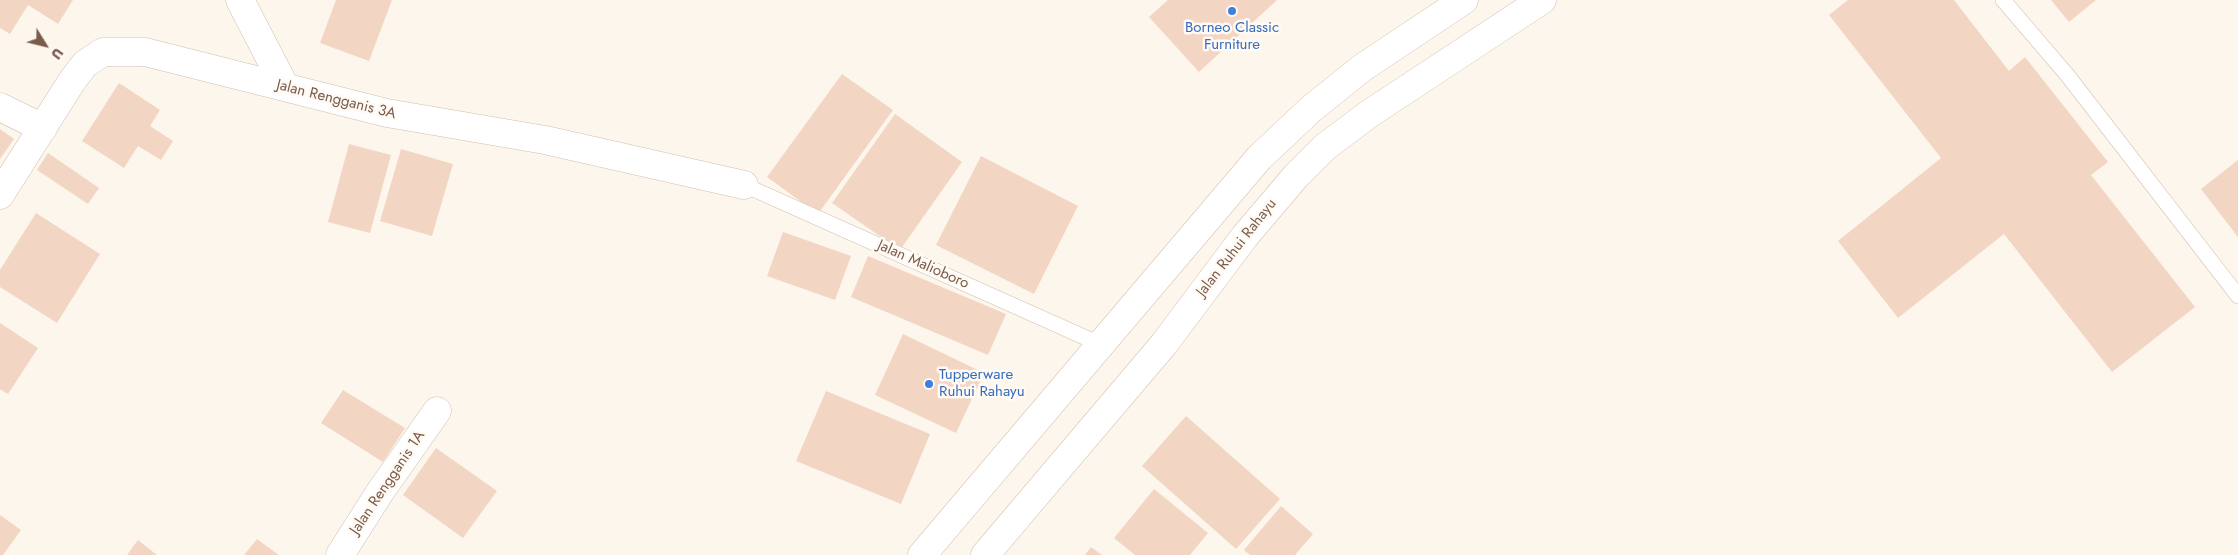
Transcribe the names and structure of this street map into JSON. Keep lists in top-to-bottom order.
{
  "streets": {
    "main road": ["Jalan Rengganis 3A", "Jalan Ruhui Rahayu", "Jalan Rengganis 1A"],
    "lane": ["Jalan Malioboro"]
  },
  "crossings": [
    ["Jalan Rengganis 3A", "Jalan Malioboro"]
  ],
  "places": ["Borneo Classic Furniture", "Tupperware Ruhui Rahayu"],
  "north": "bottom right"
}
